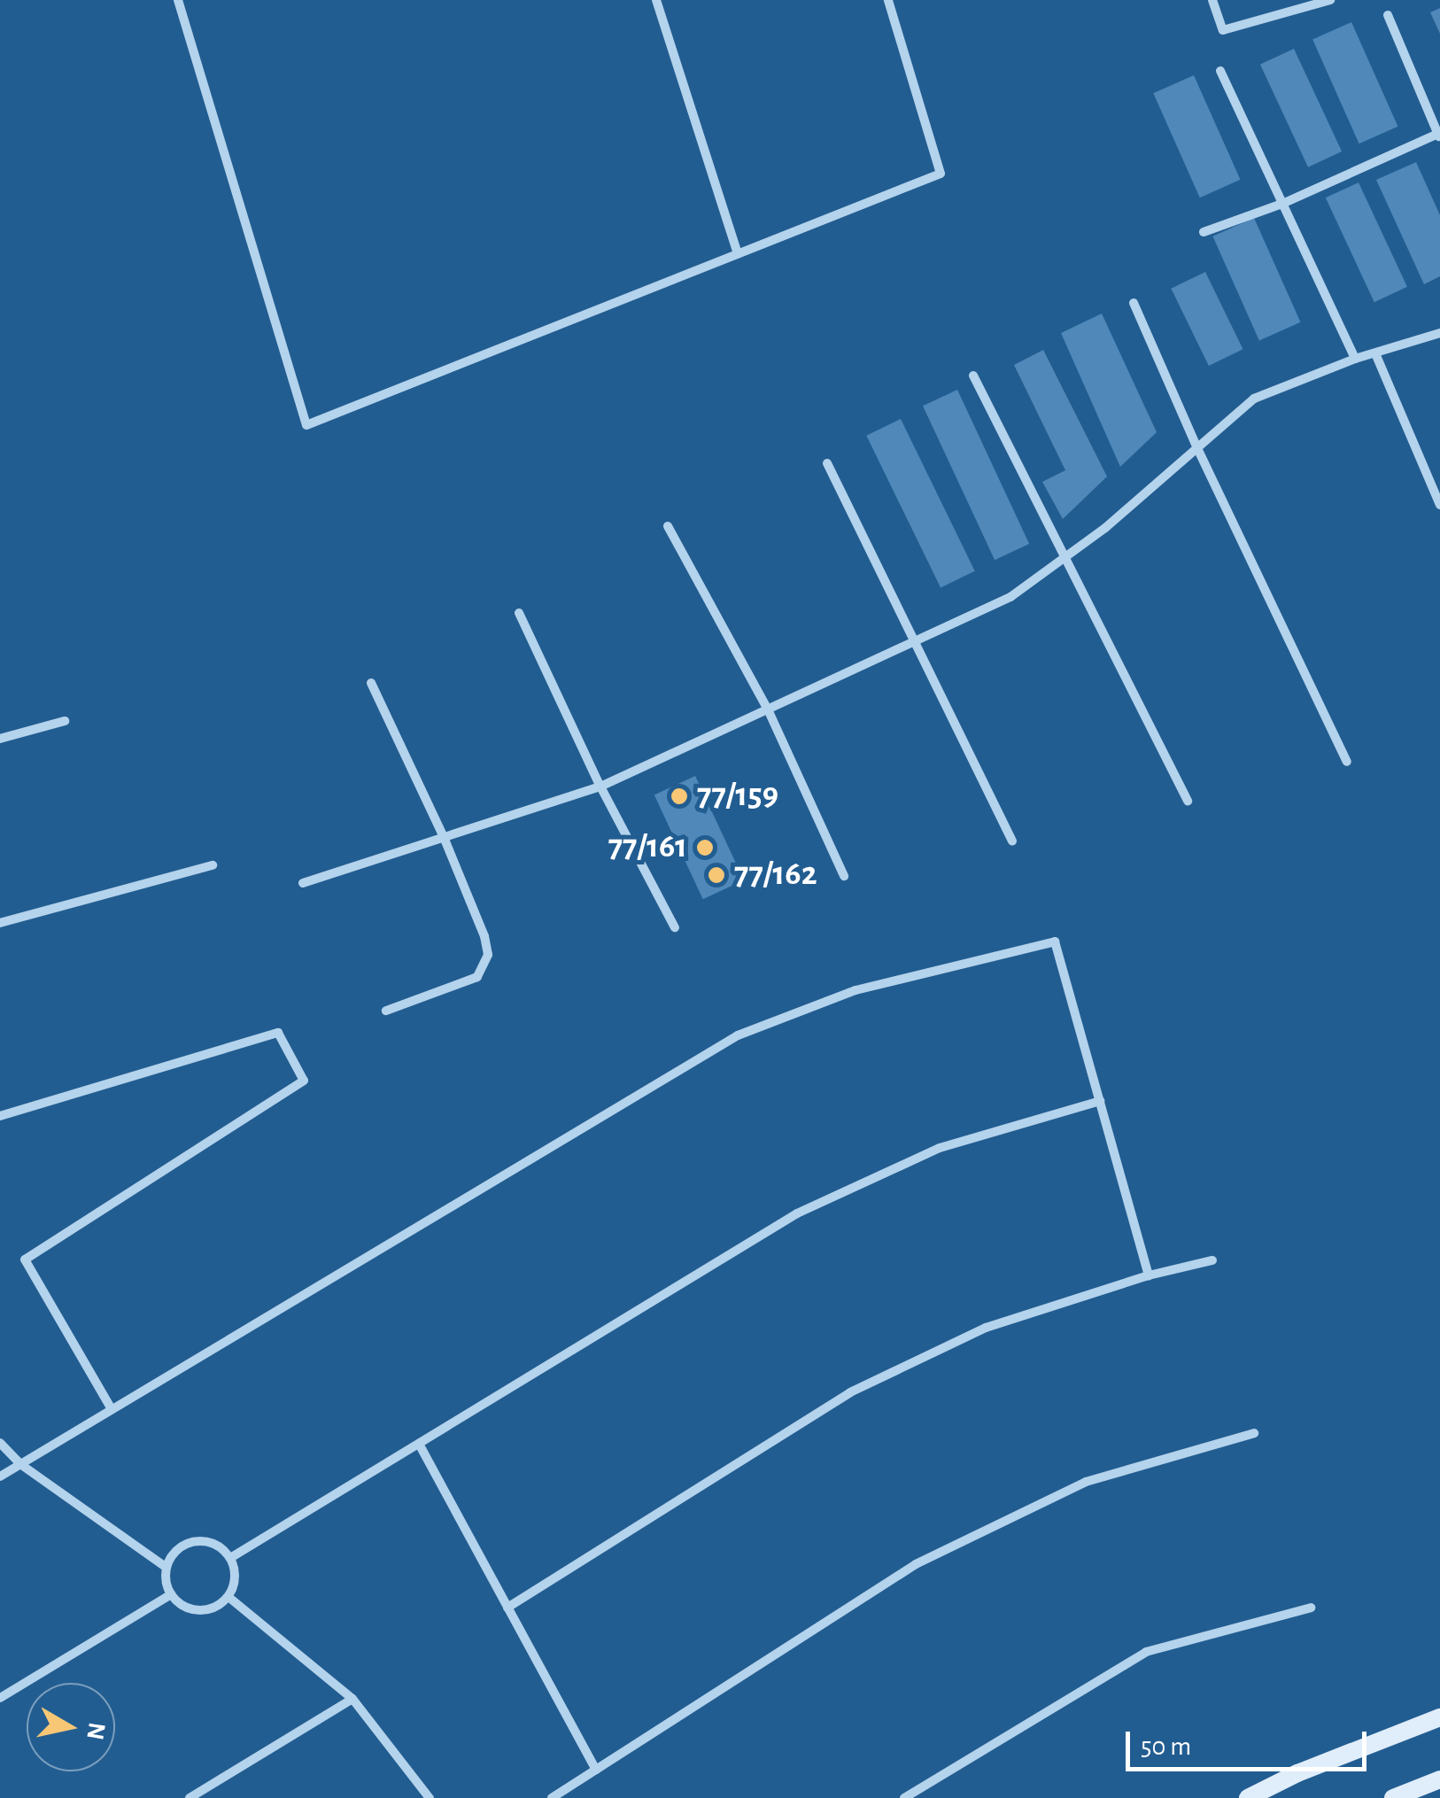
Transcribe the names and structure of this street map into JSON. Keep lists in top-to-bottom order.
{
  "places": ["77/159", "77/161", "77/162"],
  "scale_bar": "50 m",
  "north": "right"
}
